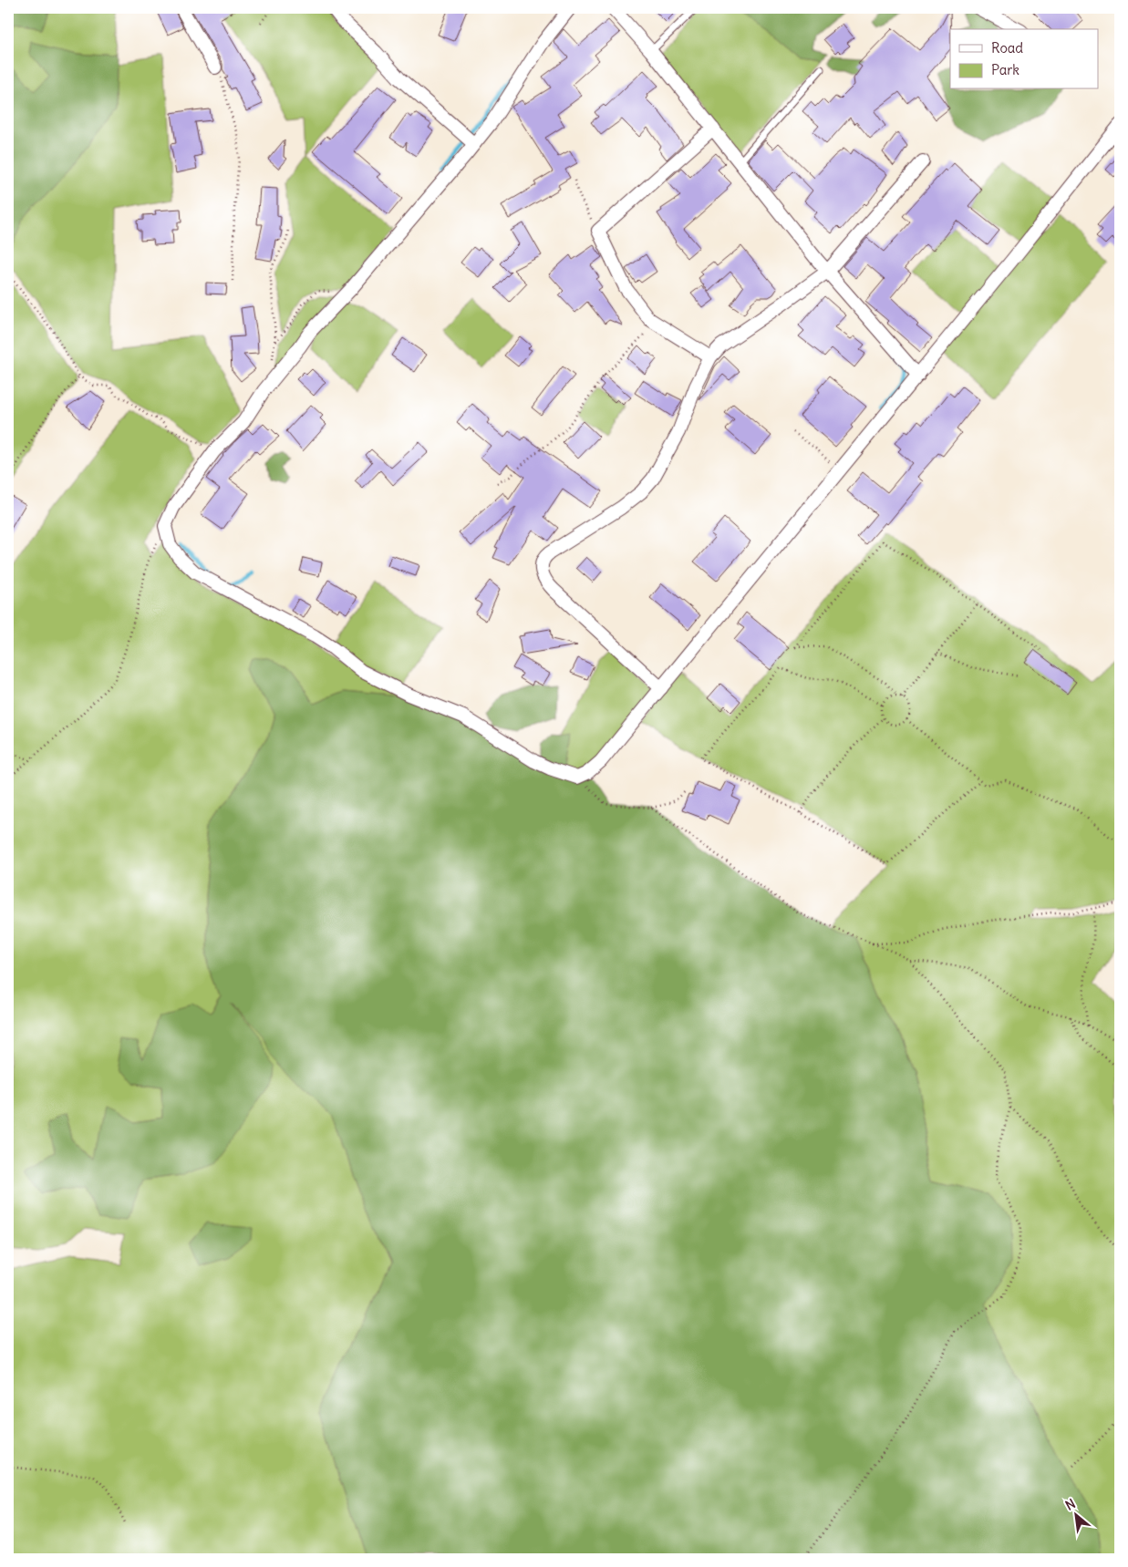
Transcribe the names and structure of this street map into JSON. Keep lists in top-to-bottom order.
{
  "legend": ["Road", "Park"],
  "north": "top left"
}
